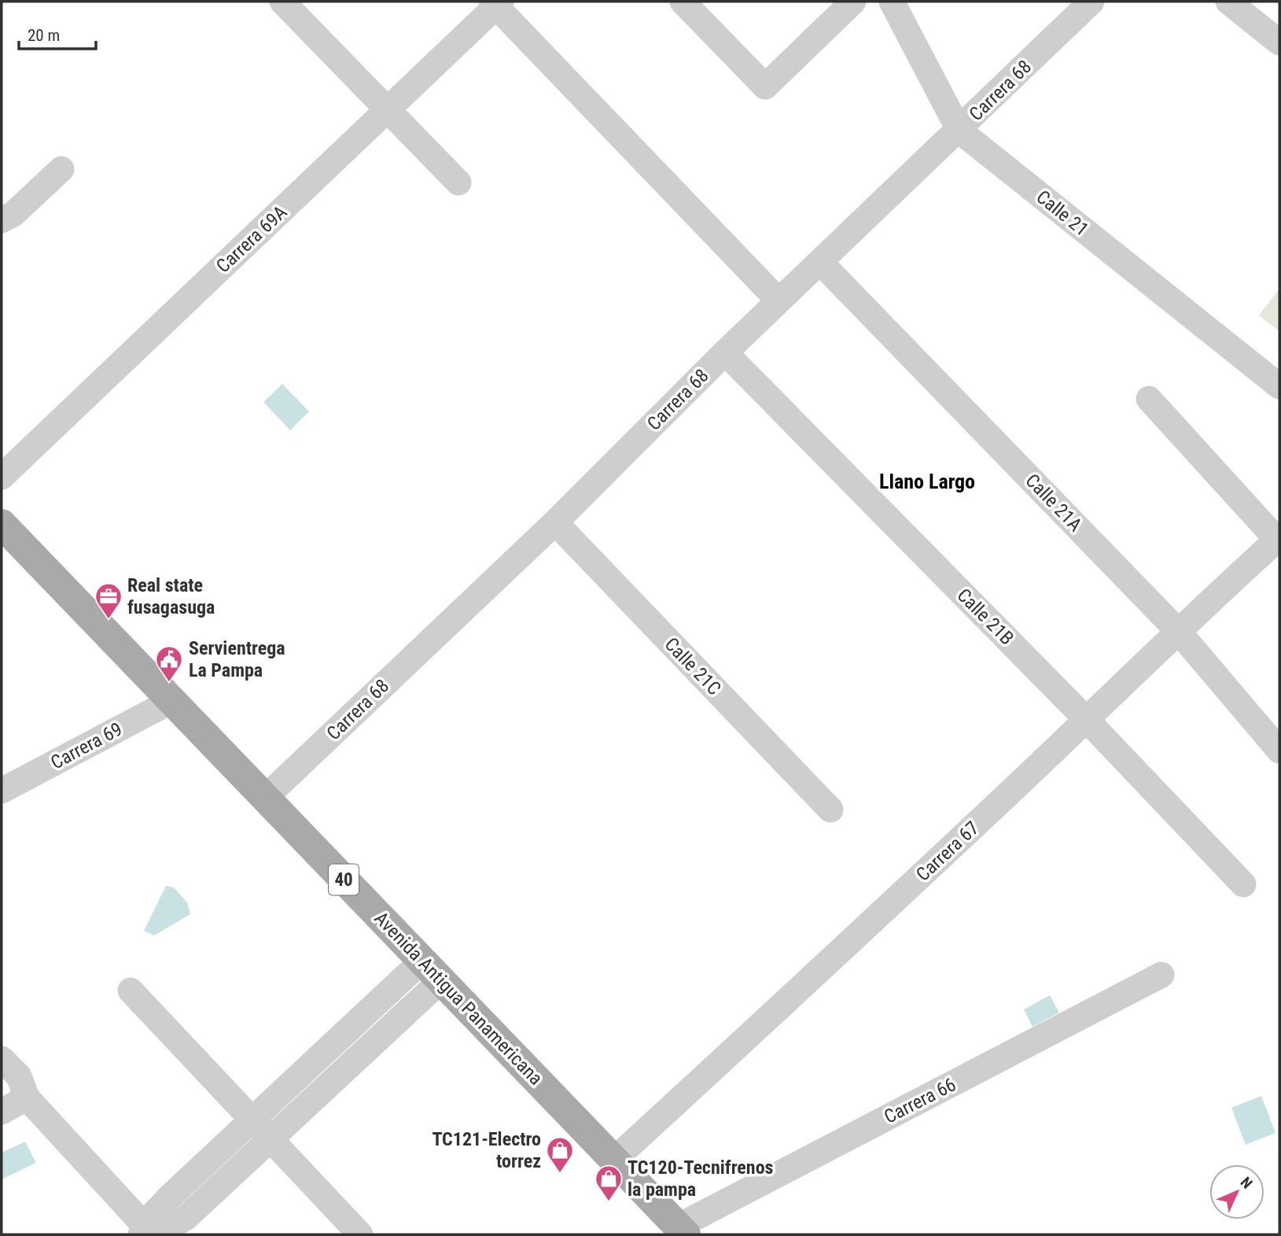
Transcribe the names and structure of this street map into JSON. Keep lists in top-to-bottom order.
{
  "streets": {
    "main road": ["40", "Avenida Antigua Panamericana"],
    "street": [
      "Carrera 68",
      "Calle 21",
      "Carrera 69A",
      "Calle 21A",
      "Calle 21B",
      "Calle 21C",
      "Carrera 69",
      "Carrera 67",
      "Carrera 66"
    ]
  },
  "crossings": [
    ["Carrera 68", "Calle 21"],
    ["Carrera 68", "Calle 21A"],
    ["Carrera 68", "Calle 21B"],
    ["Carrera 68", "Calle 21C"],
    ["Carrera 68", "Avenida Antigua Panamericana"],
    ["Calle 21A", "Carrera 67"],
    ["Calle 21B", "Carrera 67"],
    ["Carrera 69", "Avenida Antigua Panamericana"],
    ["Carrera 67", "Avenida Antigua Panamericana"],
    ["Avenida Antigua Panamericana", "Carrera 66"]
  ],
  "districts": ["Llano Largo"],
  "places": {
    "office": ["Real state fusagasuga"],
    "public building": ["Servientrega La Pampa"],
    "shop": ["TC121-Electro torrez", "TC120-Tecnifrenos la pampa"]
  },
  "scale_bar": "20 m",
  "north": "top right"
}
